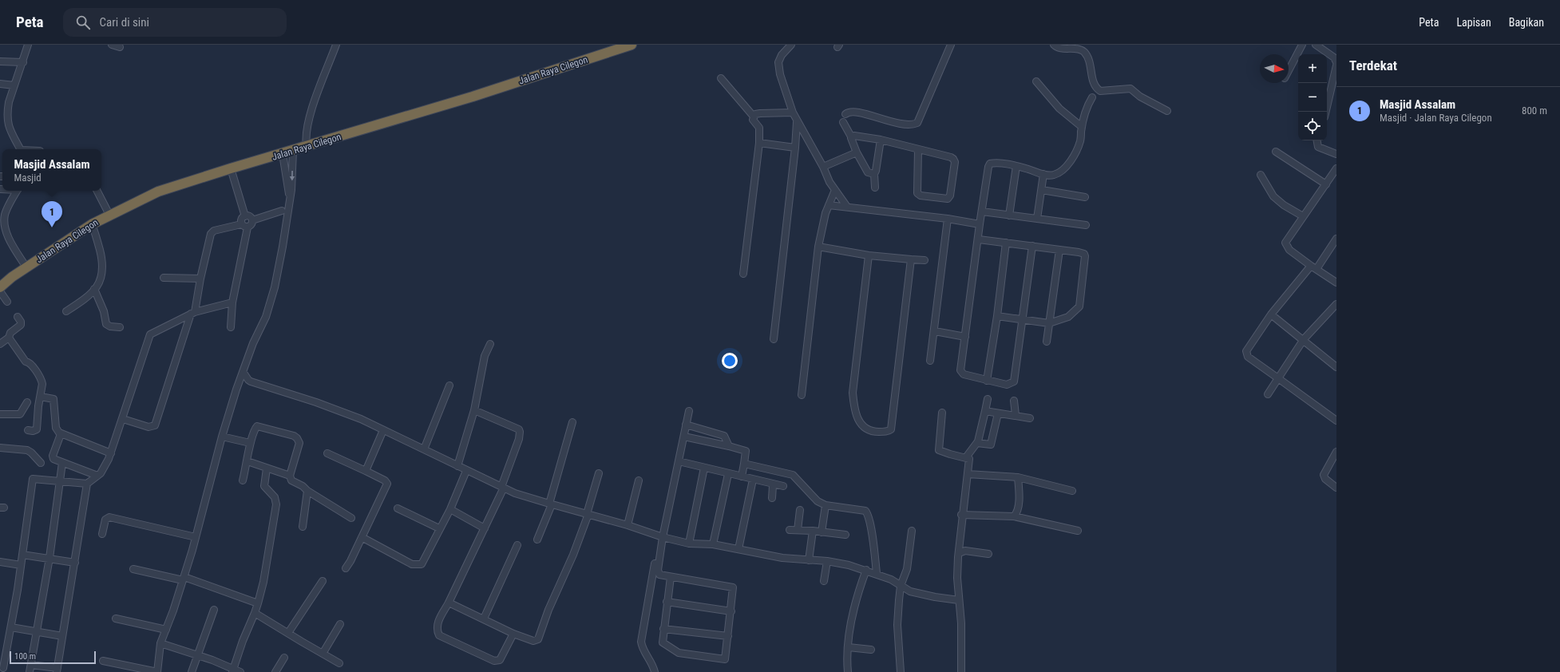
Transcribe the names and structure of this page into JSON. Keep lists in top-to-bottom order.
{
  "streets": {
    "highway": ["Jalan Raya Cilegon"]
  },
  "scale_bar": "100 m",
  "north": "right",
  "page": {
    "header": "Peta",
    "search": "Cari di sini",
    "nav": ["Peta", "Lapisan", "Bagikan"],
    "heading": "Terdekat",
    "map_buttons": ["+", "−"],
    "list": [
      {
        "mark": "1",
        "name": "Masjid Assalam",
        "note": "Masjid · Jalan Raya Cilegon",
        "value": "800 m"
      }
    ],
    "popup": ["Masjid Assalam", "Masjid"],
    "pins": "1",
    "scale": "100 m"
  }
}
